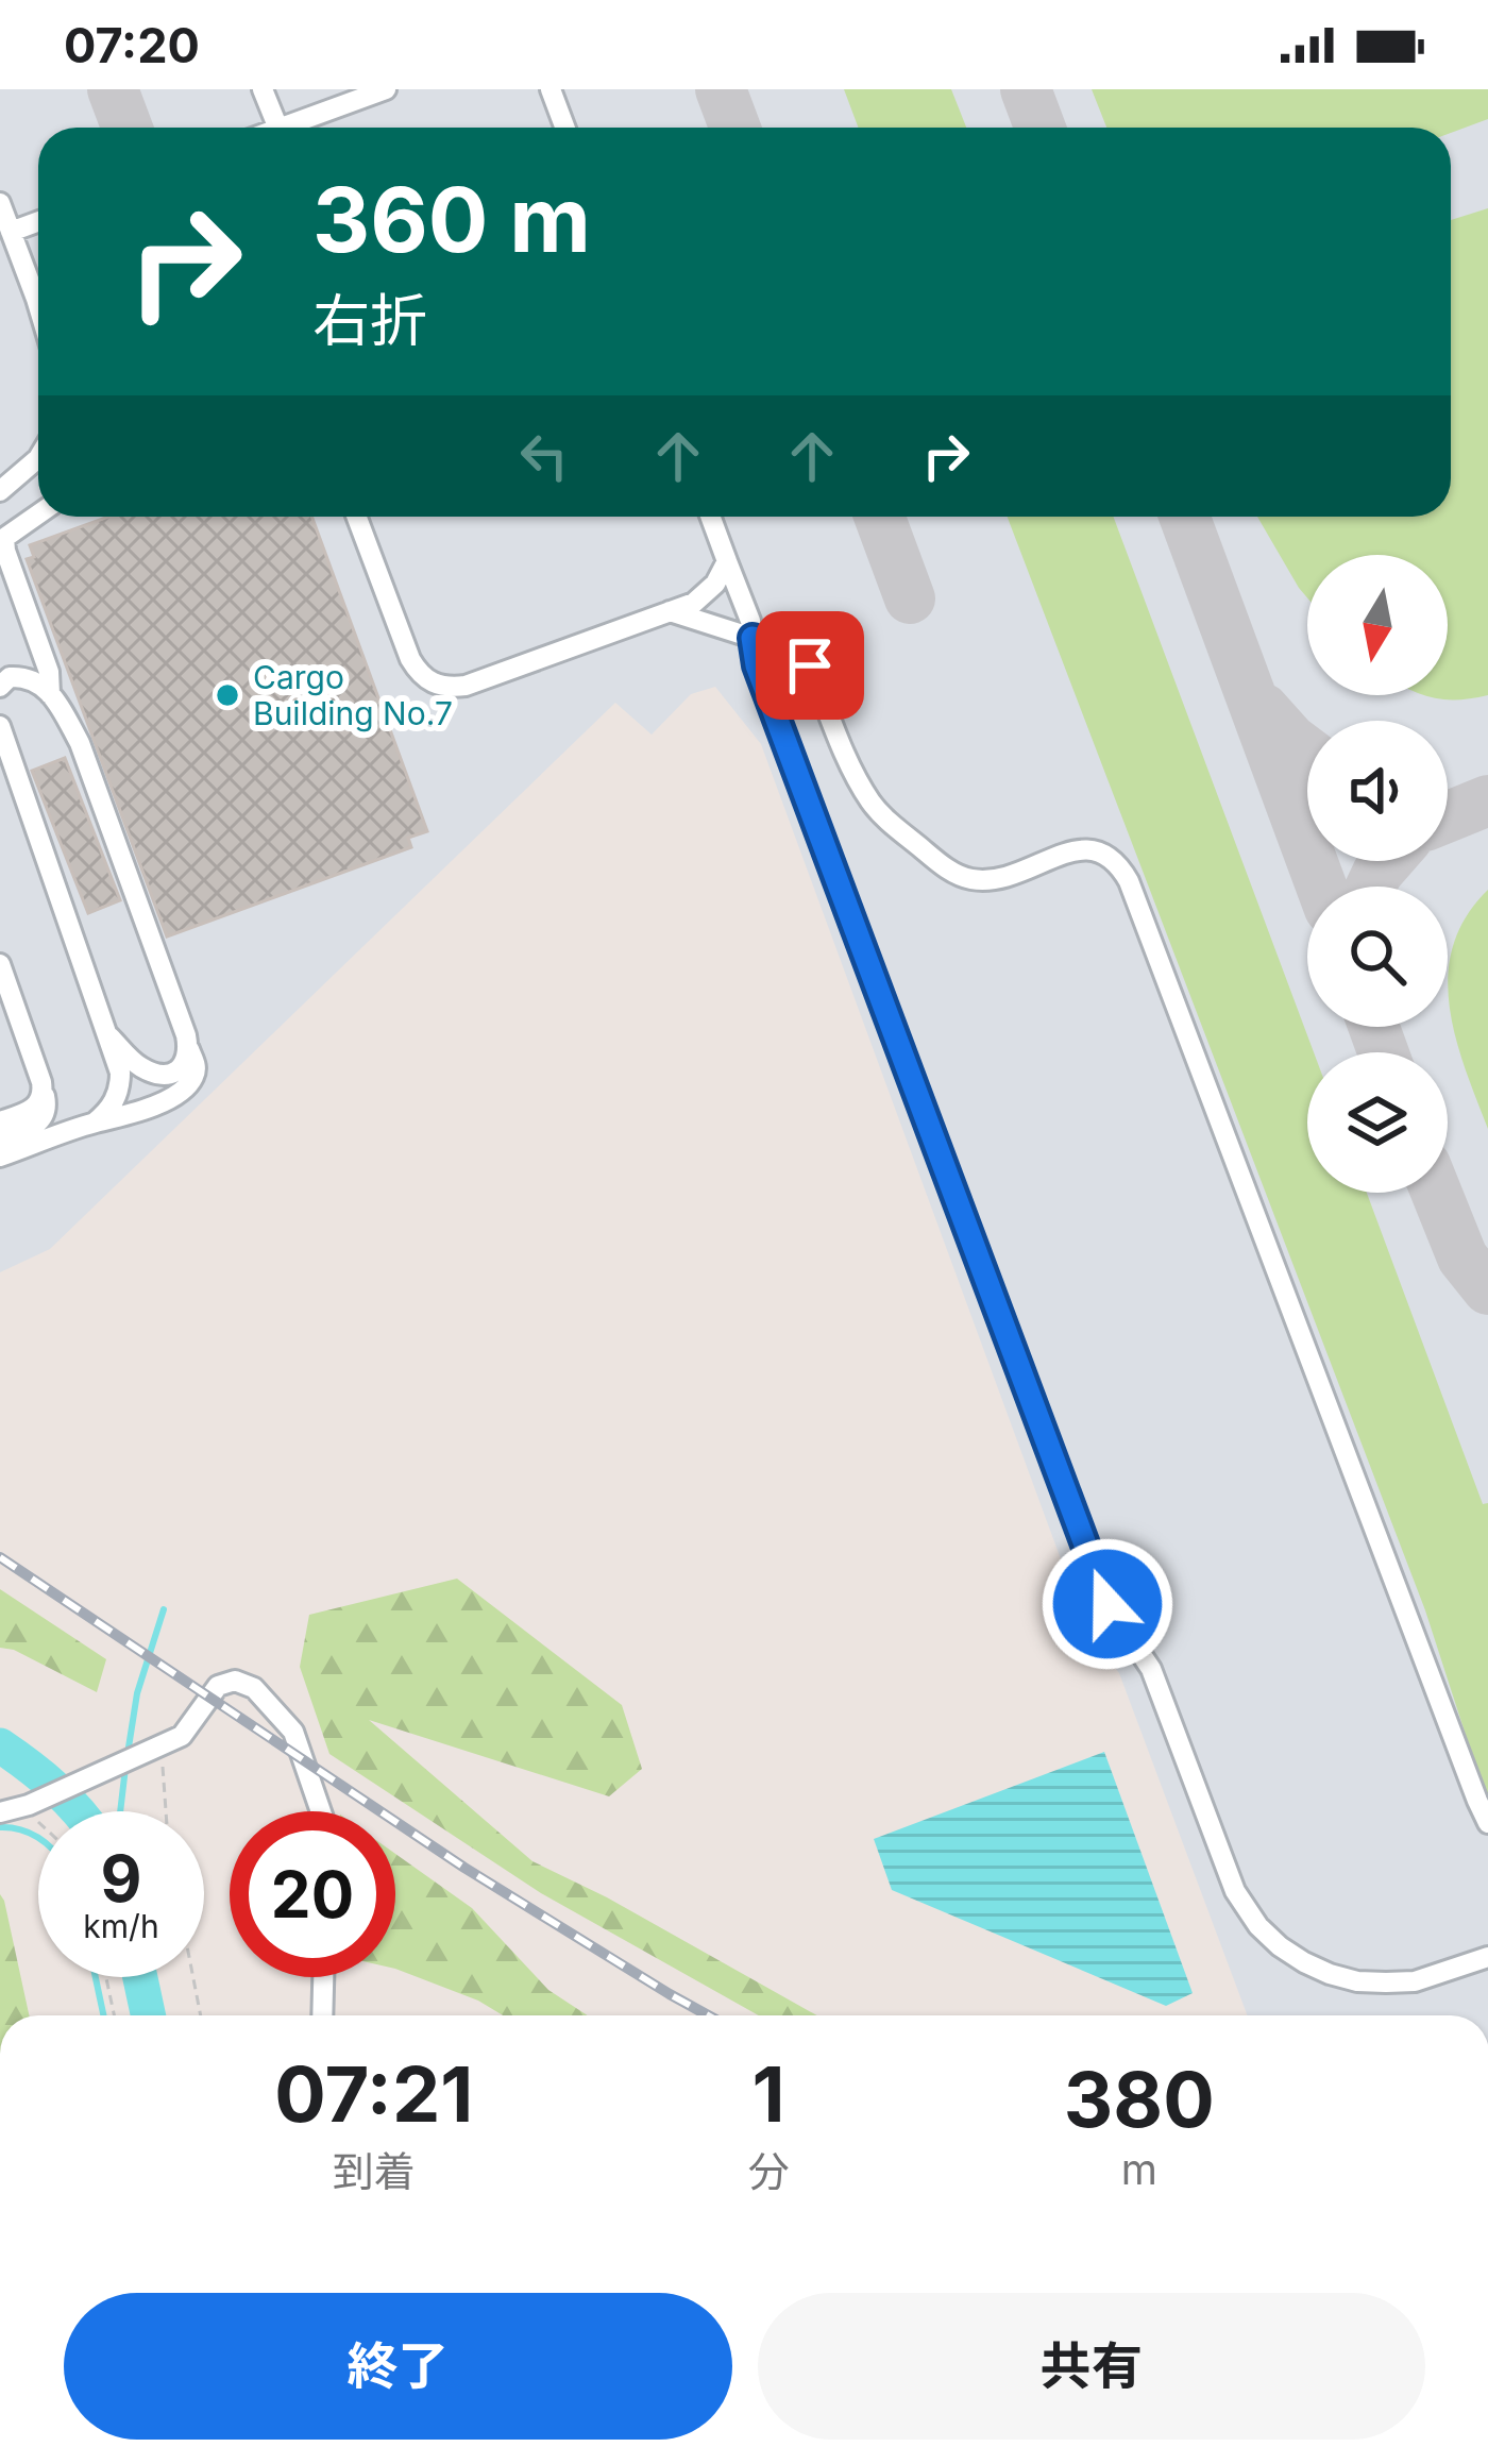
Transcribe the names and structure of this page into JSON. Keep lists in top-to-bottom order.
{
  "places": ["Cargo Building No.7"],
  "north": "bottom",
  "page": {
    "status": "07:20",
    "turn": ["360 m", "右折"],
    "speed": "9 km/h",
    "limit": "20",
    "eta": [
      "07:21",
      "到着",
      "1",
      "分",
      "380",
      "m"
    ],
    "buttons": ["終了", "共有"]
  }
}
